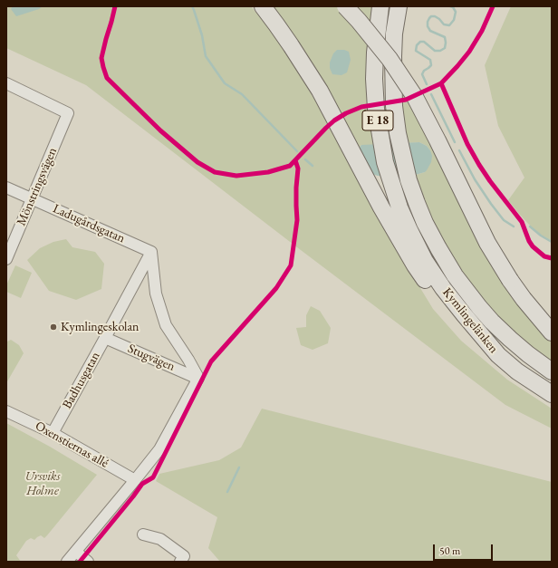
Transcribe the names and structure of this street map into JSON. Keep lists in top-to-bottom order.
{
  "streets": {
    "highway": ["E 18", "Kymlingelänken"],
    "street": [
      "Mönstringsvägen",
      "Ladugårdsgatan",
      "Stugvägen",
      "Badhusgatan",
      "Oxenstiernas allé"
    ]
  },
  "crossings": [
    ["E 18", "Kymlingelänken"],
    ["Mönstringsvägen", "Ladugårdsgatan"],
    ["Ladugårdsgatan", "Badhusgatan"],
    ["Stugvägen", "Badhusgatan"],
    ["Badhusgatan", "Oxenstiernas allé"]
  ],
  "parks": ["Ursviks Holme"],
  "places": ["Kymlingeskolan"],
  "scale_bar": "50 m"
}
